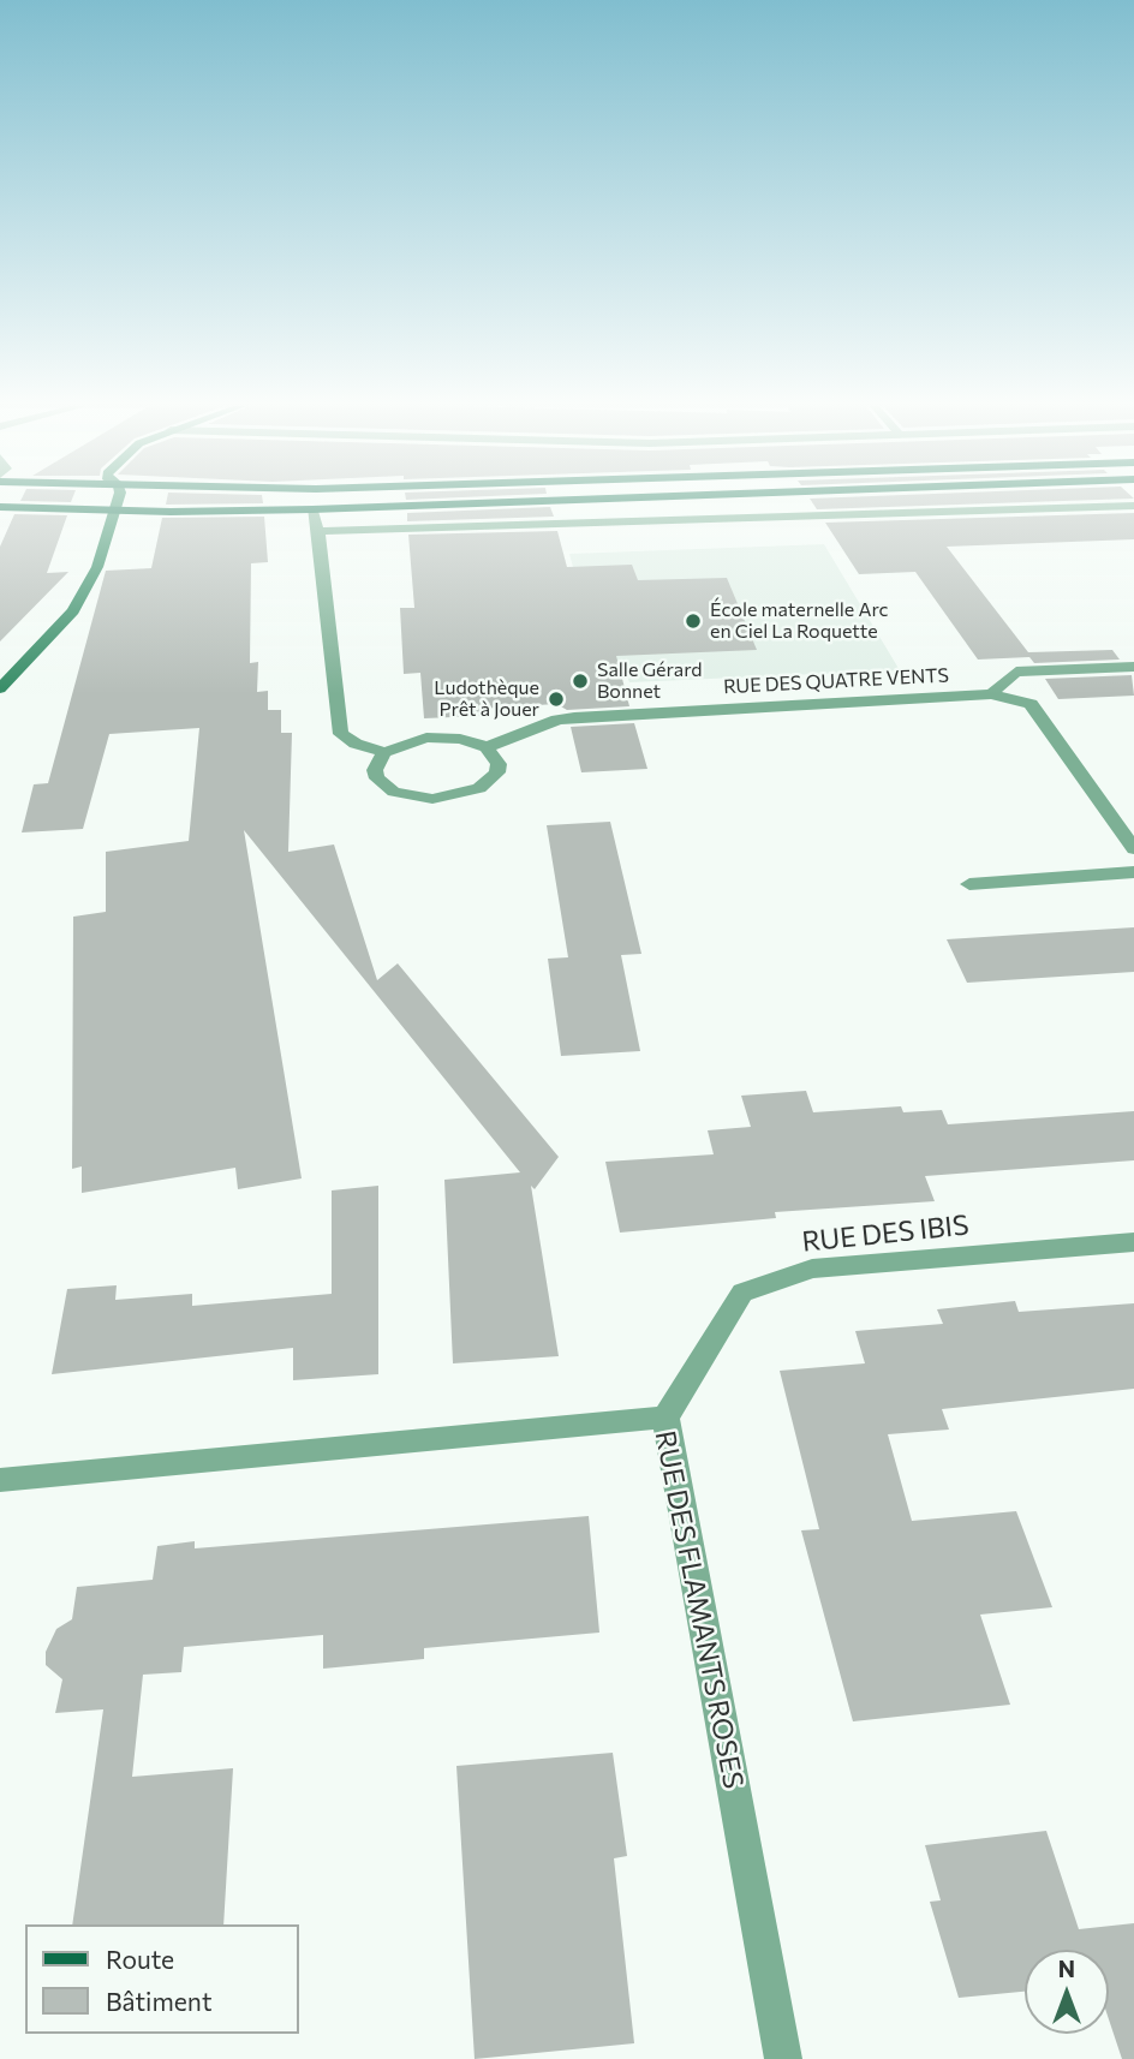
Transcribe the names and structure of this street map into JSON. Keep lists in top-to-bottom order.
{
  "streets": {
    "street": ["RUE DES QUATRE VENTS", "RUE DES IBIS", "RUE DES FLAMANTS ROSES"]
  },
  "crossings": [
    ["RUE DES IBIS", "RUE DES FLAMANTS ROSES"]
  ],
  "places": ["École maternelle Arc en Ciel La Roquette", "Salle Gérard Bonnet", "Ludothèque Prêt à Jouer"],
  "legend": ["Route", "Bâtiment"],
  "north": "top"
}
